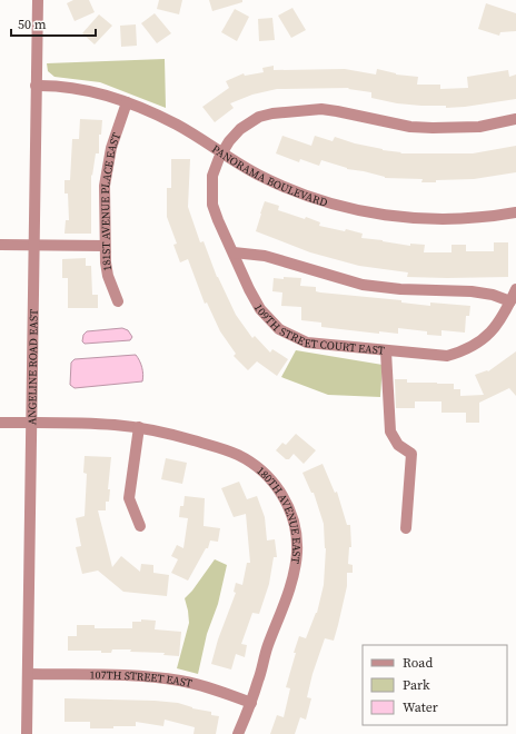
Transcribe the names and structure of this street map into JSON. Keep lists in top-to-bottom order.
{
  "streets": {
    "street": [
      "PANORAMA BOULEVARD",
      "181ST AVENUE PLACE EAST",
      "109TH STREET COURT EAST",
      "ANGELINE ROAD EAST",
      "180TH AVENUE EAST",
      "107TH STREET EAST"
    ]
  },
  "crossings": [
    ["PANORAMA BOULEVARD", "181ST AVENUE PLACE EAST"],
    ["PANORAMA BOULEVARD", "109TH STREET COURT EAST"],
    ["PANORAMA BOULEVARD", "ANGELINE ROAD EAST"],
    ["ANGELINE ROAD EAST", "180TH AVENUE EAST"],
    ["ANGELINE ROAD EAST", "107TH STREET EAST"],
    ["180TH AVENUE EAST", "107TH STREET EAST"]
  ],
  "legend": ["Road", "Park", "Water"],
  "scale_bar": "50 m"
}
